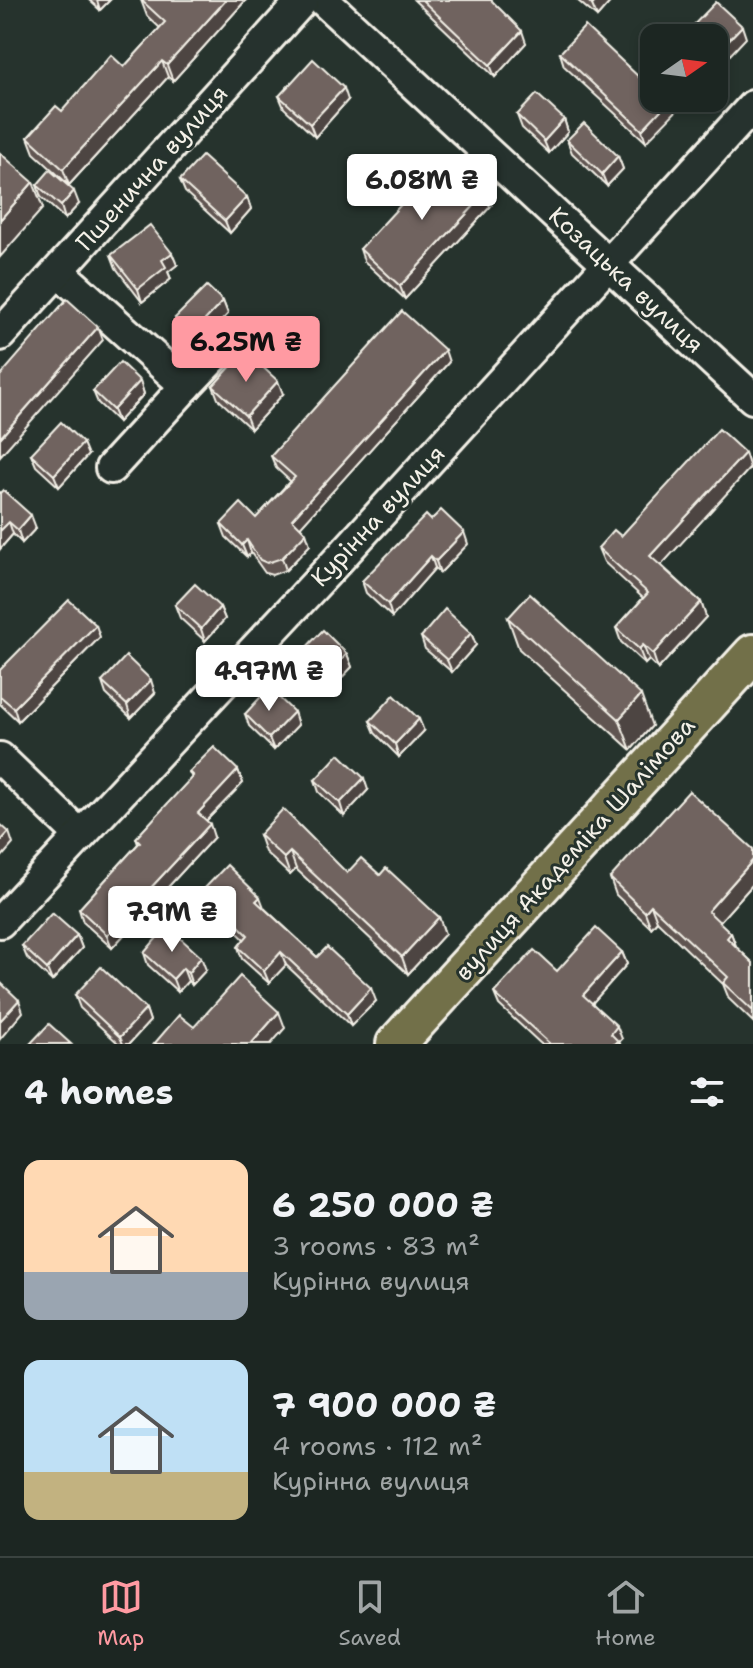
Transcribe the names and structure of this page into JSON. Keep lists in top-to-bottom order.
{
  "streets": {
    "main road": ["вулиця Академіка Шалімова"],
    "street": ["Пшенична вулиця", "Козацька вулиця", "Курінна вулиця"]
  },
  "crossings": [
    ["Козацька вулиця", "Курінна вулиця"]
  ],
  "north": "right",
  "page": {
    "price": [
      "6.08M ₴",
      "6.25M ₴",
      "4.97M ₴",
      "7.9M ₴"
    ],
    "heading": "4 homes",
    "list": [
      {
        "name": "6 250 000 ₴",
        "note": "3 rooms · 83 m² · Курінна вулиця"
      },
      {
        "name": "7 900 000 ₴",
        "note": "4 rooms · 112 m² · Курінна вулиця"
      }
    ],
    "tabs": ["Map", "Saved", "Home"]
  }
}
